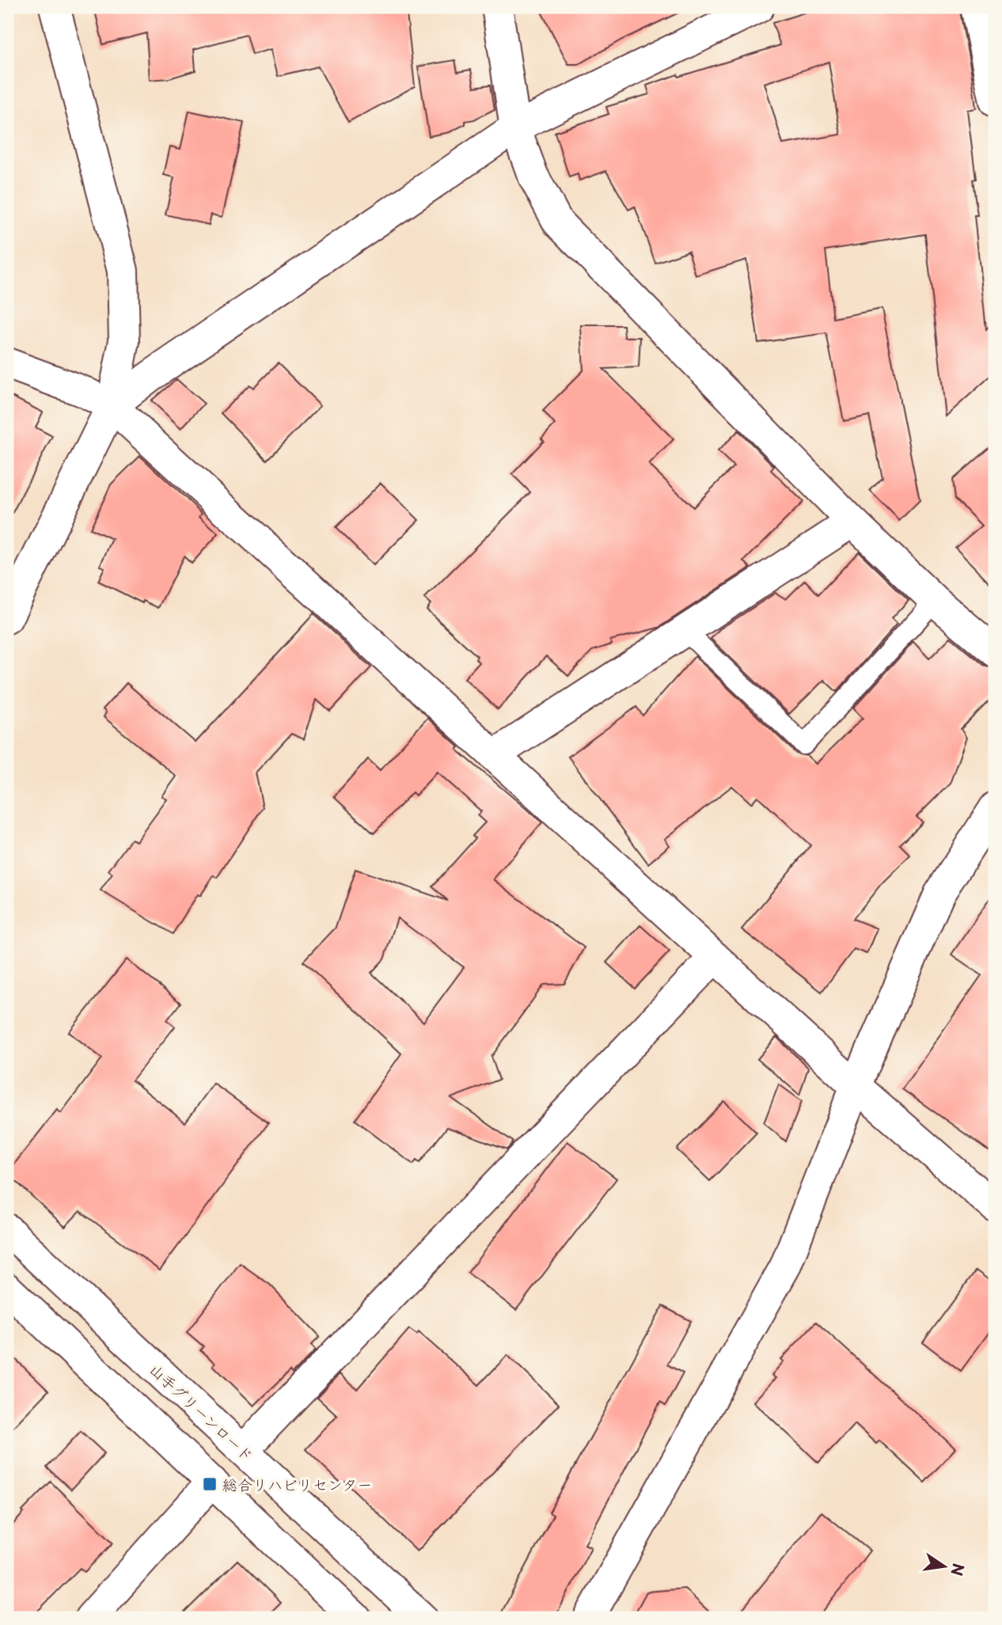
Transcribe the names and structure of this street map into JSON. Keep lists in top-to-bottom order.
{
  "streets": {
    "street": ["山手グリーンロード"]
  },
  "places": {
    "transit": ["総合リハビリセンター"]
  },
  "north": "right"
}
